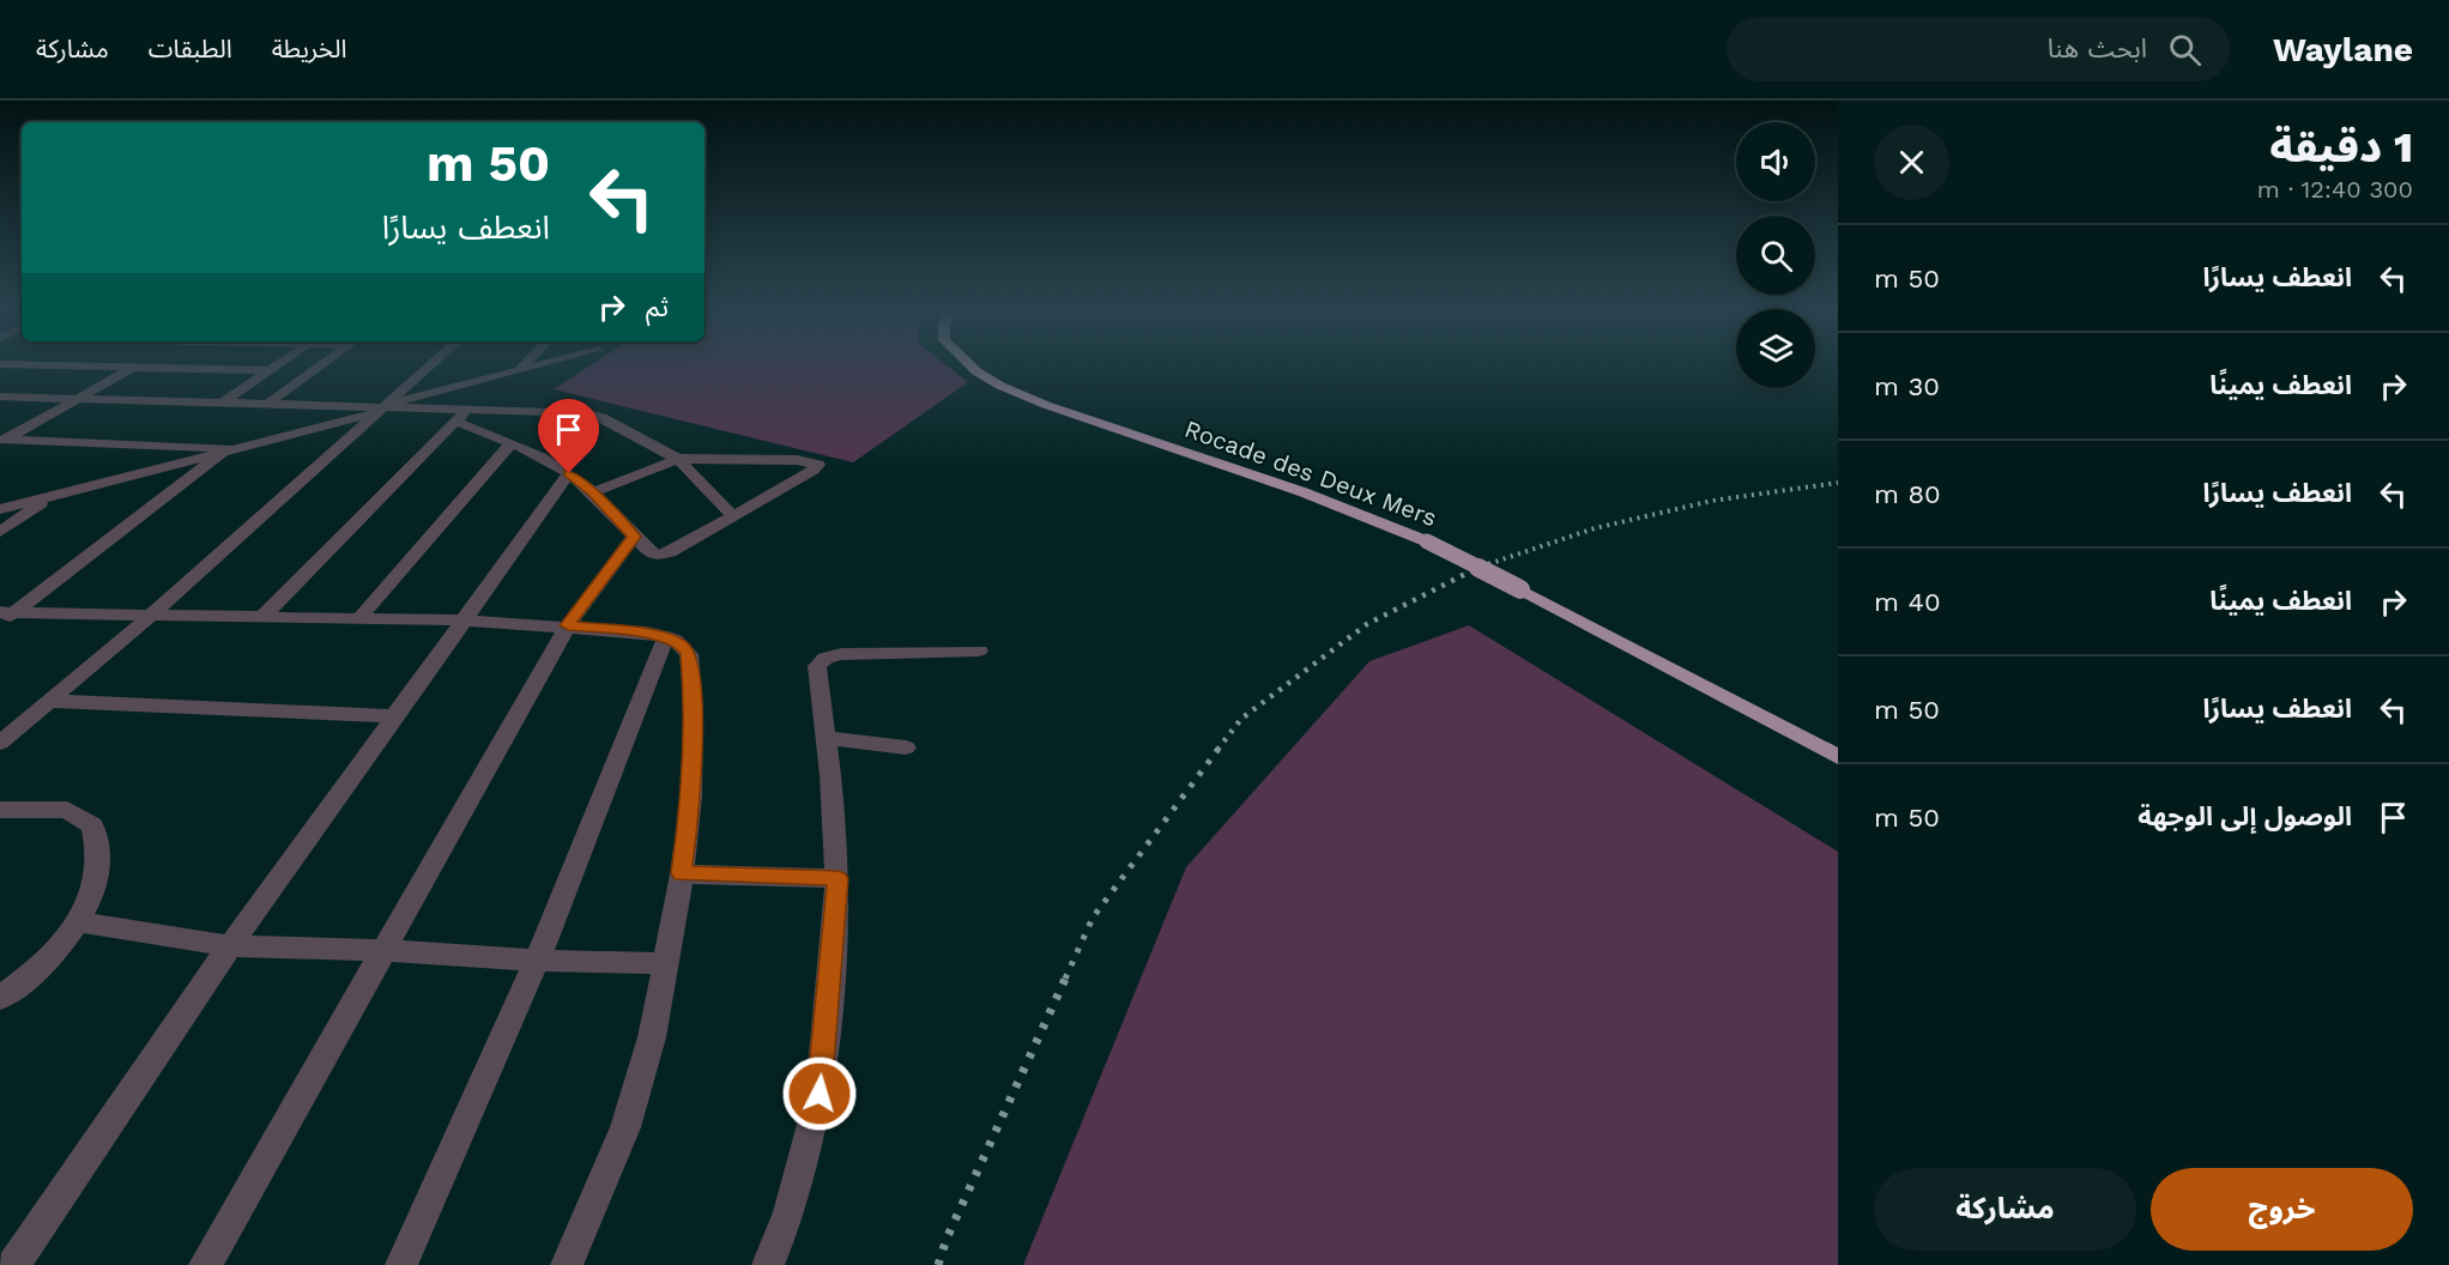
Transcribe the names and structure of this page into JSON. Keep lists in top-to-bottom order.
{
  "streets": {
    "highway": ["Rocade des Deux Mers"]
  },
  "page": {
    "header": "Waylane",
    "search": "ابحث هنا",
    "nav": ["الخريطة", "الطبقات", "مشاركة"],
    "heading": ["1 دقيقة", "300 m · 12:40"],
    "turn": ["50 m", "انعطف يسارًا"],
    "list": [
      {
        "name": "انعطف يسارًا",
        "value": "50 m"
      },
      {
        "name": "انعطف يمينًا",
        "value": "30 m"
      },
      {
        "name": "انعطف يسارًا",
        "value": "80 m"
      },
      {
        "name": "انعطف يمينًا",
        "value": "40 m"
      },
      {
        "name": "انعطف يسارًا",
        "value": "50 m"
      },
      {
        "name": "الوصول إلى الوجهة",
        "value": "50 m"
      }
    ],
    "then": "ثم",
    "buttons": ["خروج", "مشاركة"]
  }
}
